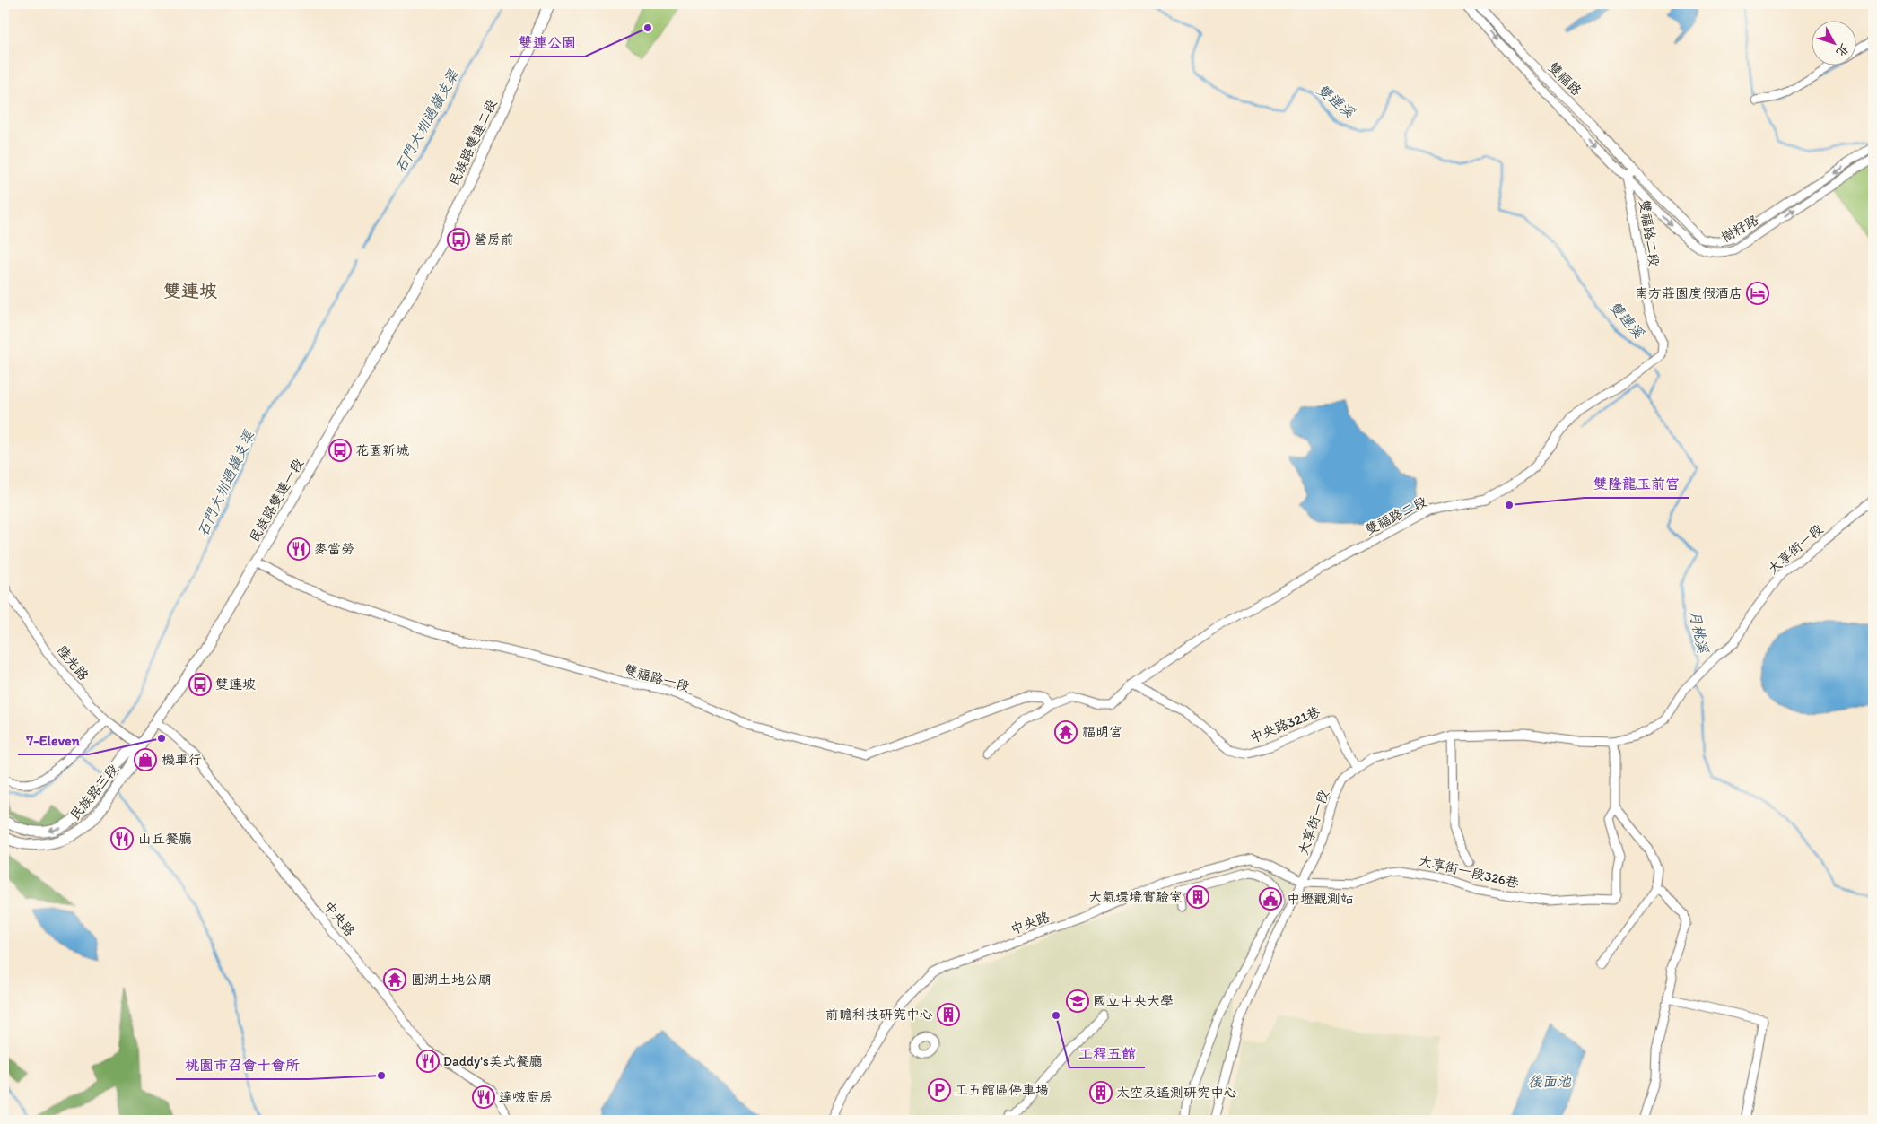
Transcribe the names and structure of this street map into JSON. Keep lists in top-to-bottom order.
{
  "streets": {
    "main road": ["民族路雙連二段", "民族路雙連一段", "民族路三段"],
    "street": [
      "雙福路",
      "樹籽路",
      "雙福路二段",
      "大享街一段",
      "陸光路",
      "雙福路一段",
      "中央路321巷",
      "大享街一段326巷",
      "中央路"
    ]
  },
  "crossings": [
    ["雙福路", "樹籽路"],
    ["民族路雙連二段", "民族路雙連一段"],
    ["樹籽路", "雙福路二段"],
    ["雙福路二段", "雙福路一段"],
    ["雙福路二段", "中央路321巷"],
    ["民族路雙連一段", "雙福路一段"],
    ["民族路雙連一段", "民族路三段"],
    ["民族路雙連一段", "中央路"],
    ["大享街一段", "中央路321巷"],
    ["大享街一段", "大享街一段326巷"],
    ["大享街一段", "中央路"],
    ["陸光路", "民族路三段"],
    ["民族路三段", "中央路"],
    ["大享街一段326巷", "中央路"]
  ],
  "one_way": ["民族路三段"],
  "districts": ["雙連坡"],
  "water": [
    "雙連溪",
    "石門大圳過嶺支渠",
    "月桃溪",
    "後面池"
  ],
  "places": {
    "other": [
      "雙連公園",
      "雙隆龍玉前宮",
      "7-Eleven",
      "工程五館",
      "桃園市召會十會所"
    ],
    "bus stop": ["營房前", "花園新城", "雙連坡"],
    "hotel": ["南方莊園度假酒店"],
    "restaurant": [
      "麥當勞",
      "山丘餐廳",
      "Daddy's美式餐廳",
      "達啵廚房"
    ],
    "temple": ["福明宮", "圓湖土地公廟"],
    "shop": ["機車行"],
    "building": ["大氣環境實驗室", "前瞻科技研究中心", "太空及遙測研究中心"],
    "public building": ["中壢觀測站"],
    "school or university": ["國立中央大學"],
    "parking": ["工五館區停車場"]
  },
  "north": "bottom right"
}
